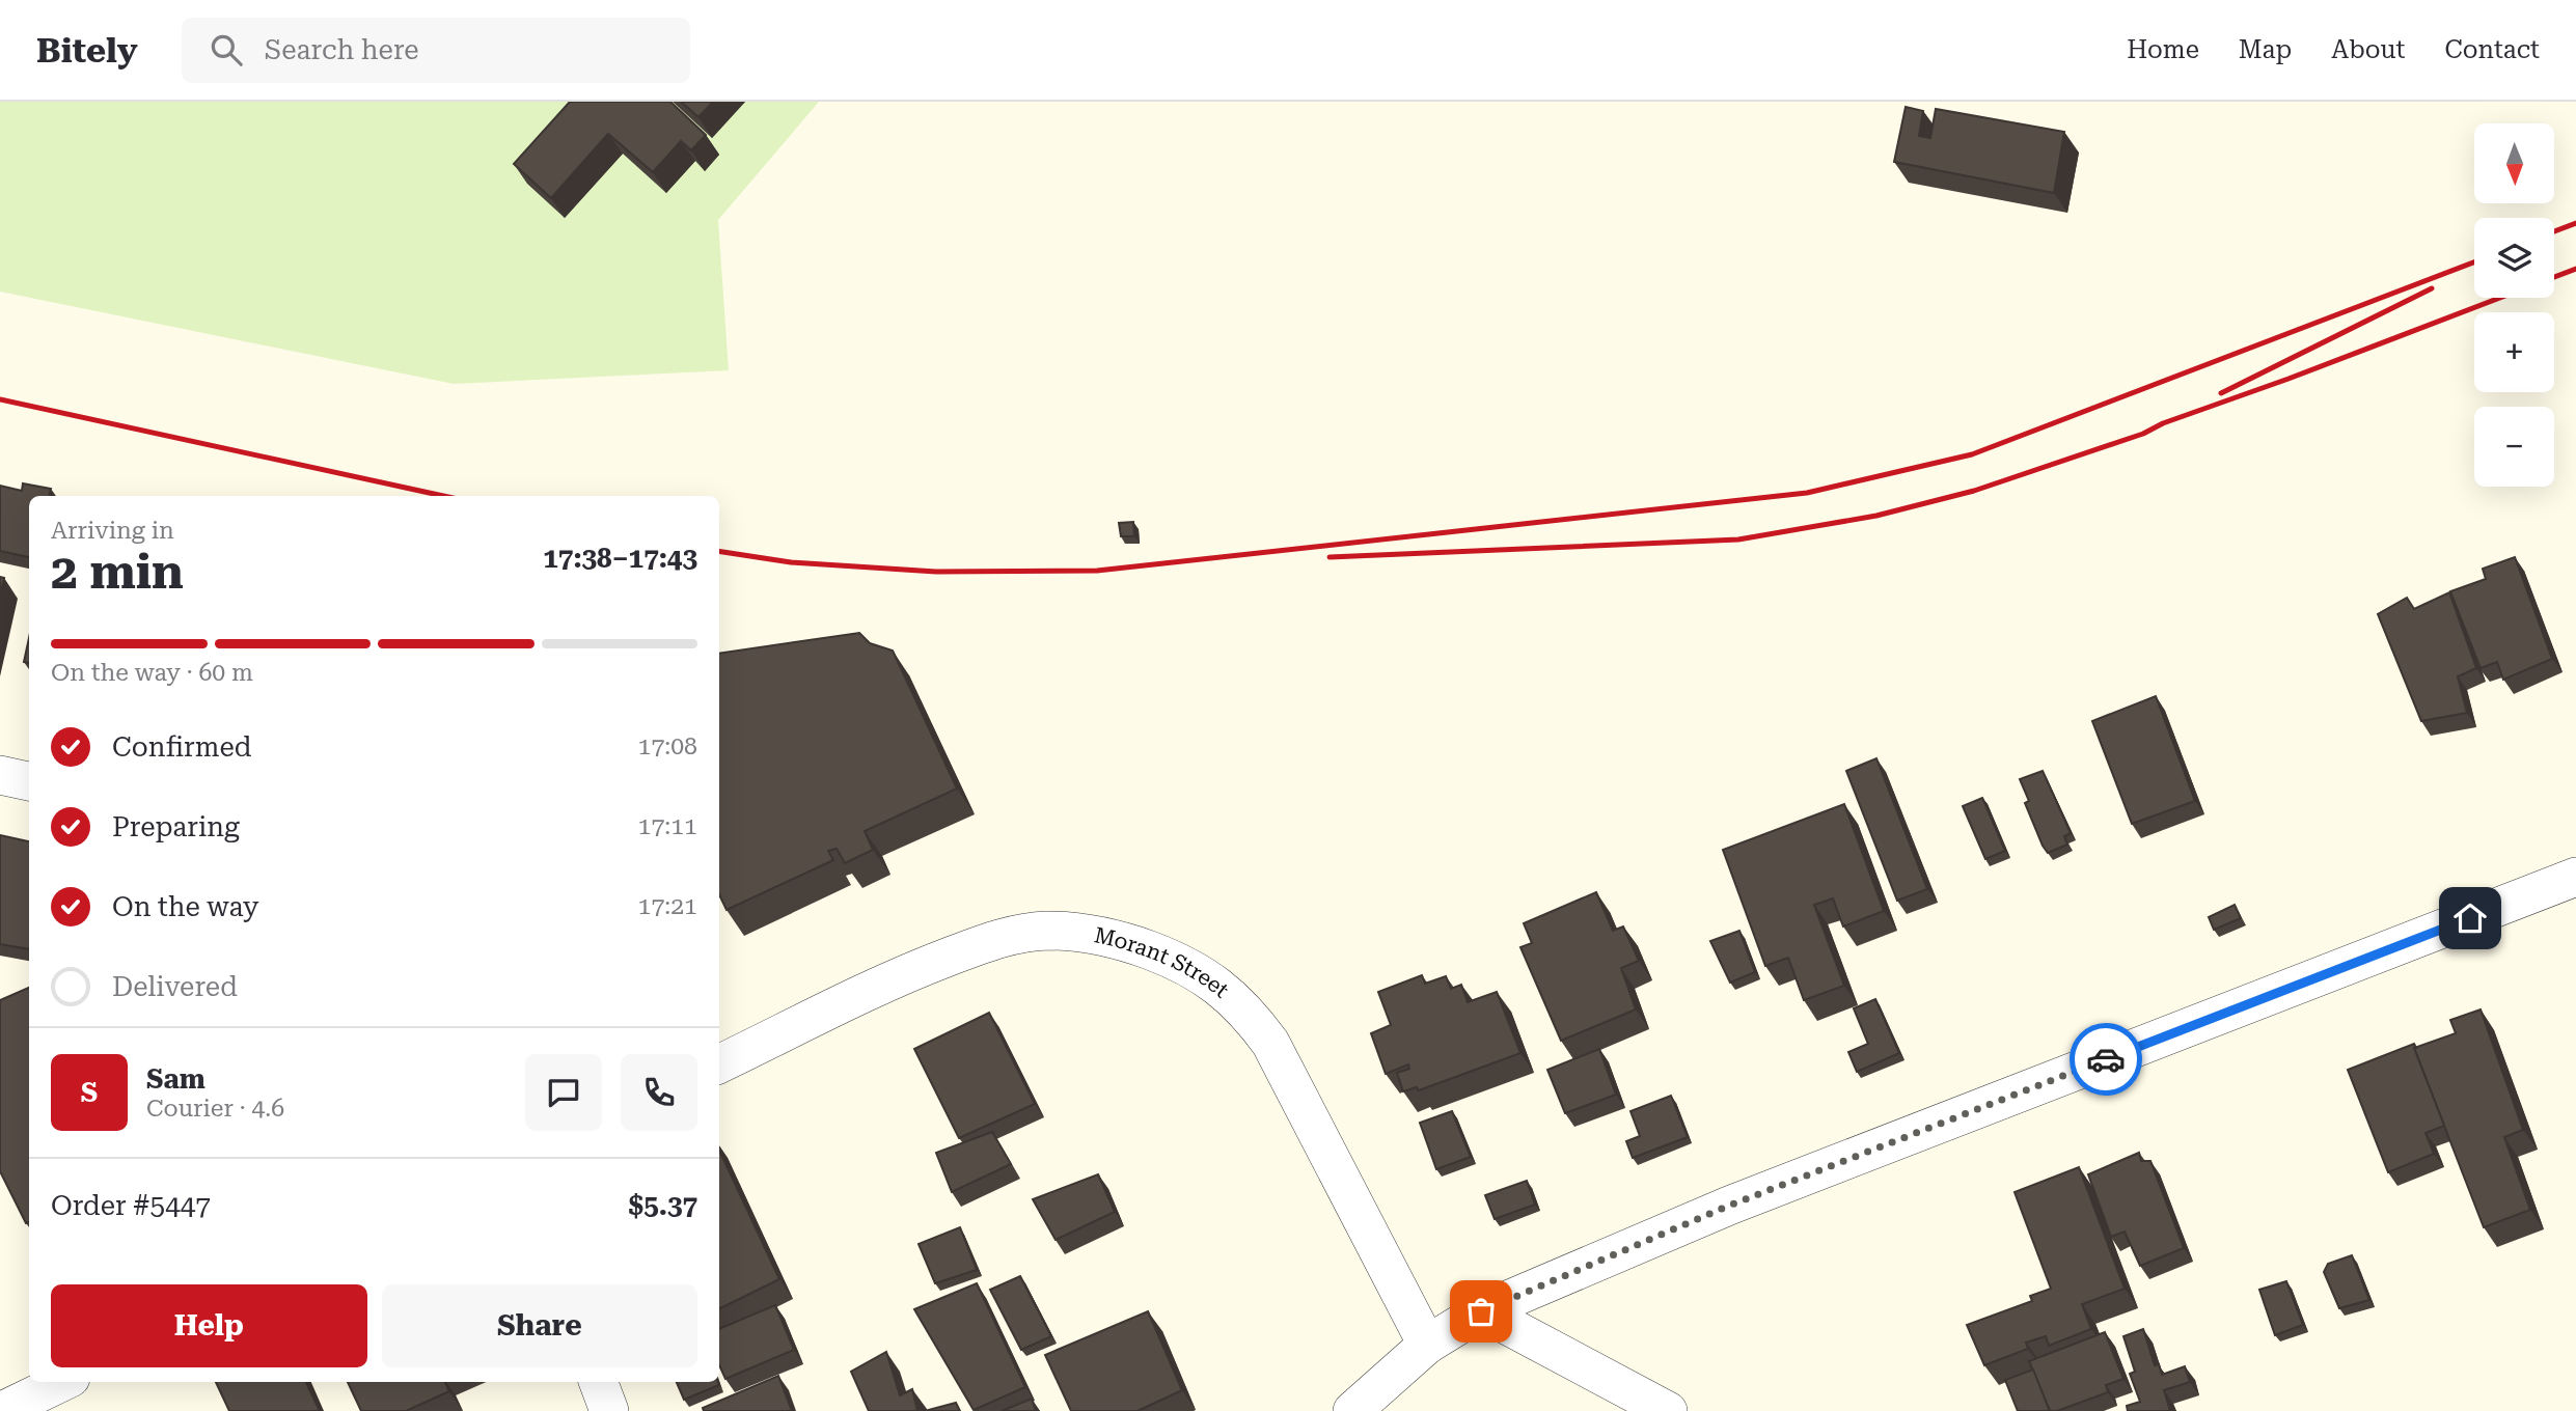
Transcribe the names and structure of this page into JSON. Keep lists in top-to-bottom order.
{
  "streets": {
    "street": ["Morant Street"]
  },
  "north": "bottom",
  "page": {
    "header": "Bitely",
    "search": "Search here",
    "nav": [
      "Home",
      "Map",
      "About",
      "Contact"
    ],
    "map_buttons": ["+", "−"],
    "heading": ["2 min", "Arriving in", "17:38–17:43"],
    "panel": [
      "Sam",
      "Courier · 4.6",
      "Order #5447",
      "$5.37"
    ],
    "bar": "On the way · 60 m",
    "list": [
      ["Confirmed", "17:08"],
      ["Preparing", "17:11"],
      ["On the way", "17:21"],
      "Delivered"
    ],
    "round": "S",
    "buttons": ["Help", "Share"]
  }
}
